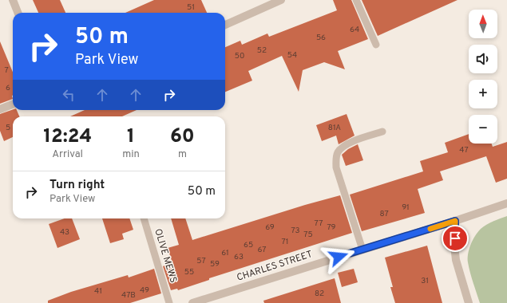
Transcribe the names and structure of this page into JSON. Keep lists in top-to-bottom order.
{
  "streets": {
    "street": ["CHARLES STREET"],
    "lane": ["OLIVE MEWS"]
  },
  "house_numbers": [
    "51",
    "64",
    "56",
    "52",
    "54",
    "50",
    "7",
    "6",
    "5",
    "81A",
    "47",
    "91",
    "87",
    "77",
    "69",
    "79",
    "73",
    "43",
    "75",
    "71",
    "65",
    "67",
    "61",
    "63",
    "57",
    "59",
    "55",
    "31",
    "49",
    "41",
    "82",
    "47B"
  ],
  "north": "top",
  "page": {
    "map_buttons": ["+", "−"],
    "turn": ["50 m", "Park View"],
    "eta": [
      "12:24",
      "Arrival",
      "1",
      "min",
      "60",
      "m"
    ],
    "list": [
      {
        "name": "Turn right",
        "note": "Park View",
        "value": "50 m"
      }
    ]
  }
}
